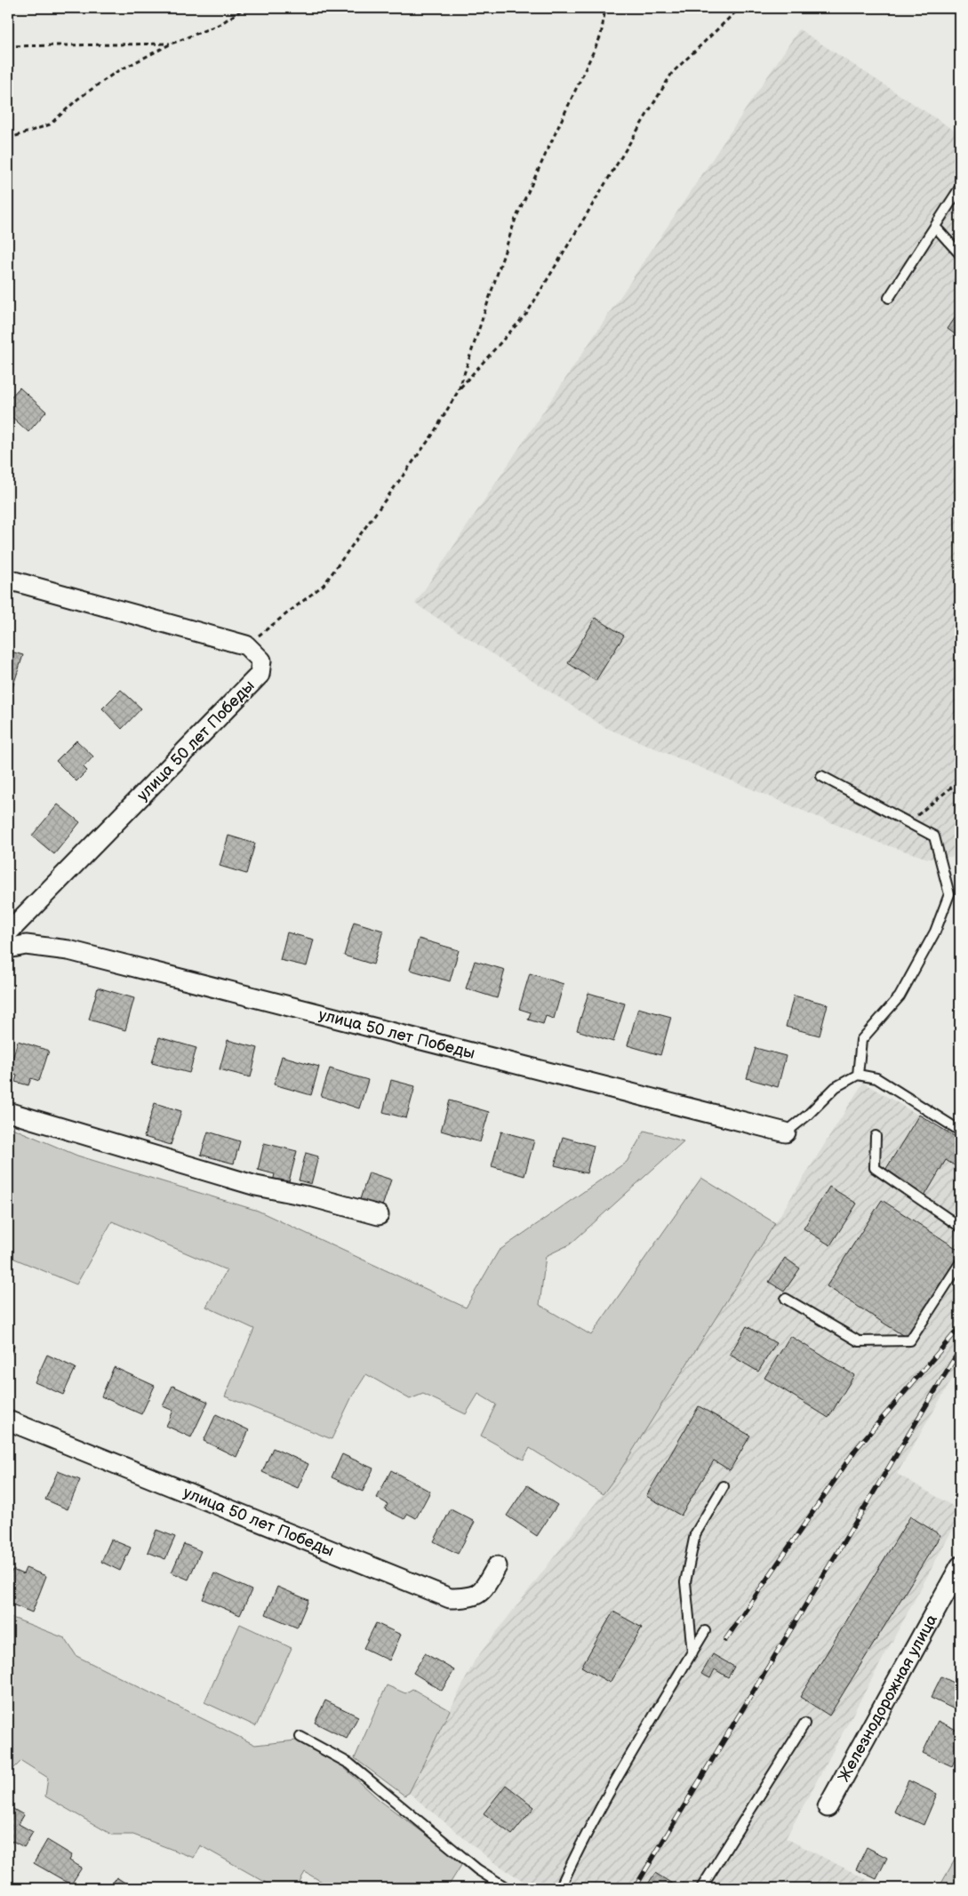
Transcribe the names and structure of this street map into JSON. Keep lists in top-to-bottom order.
{
  "streets": {
    "street": ["улица 50 лет Победы", "Железнодорожная улица"]
  }
}
